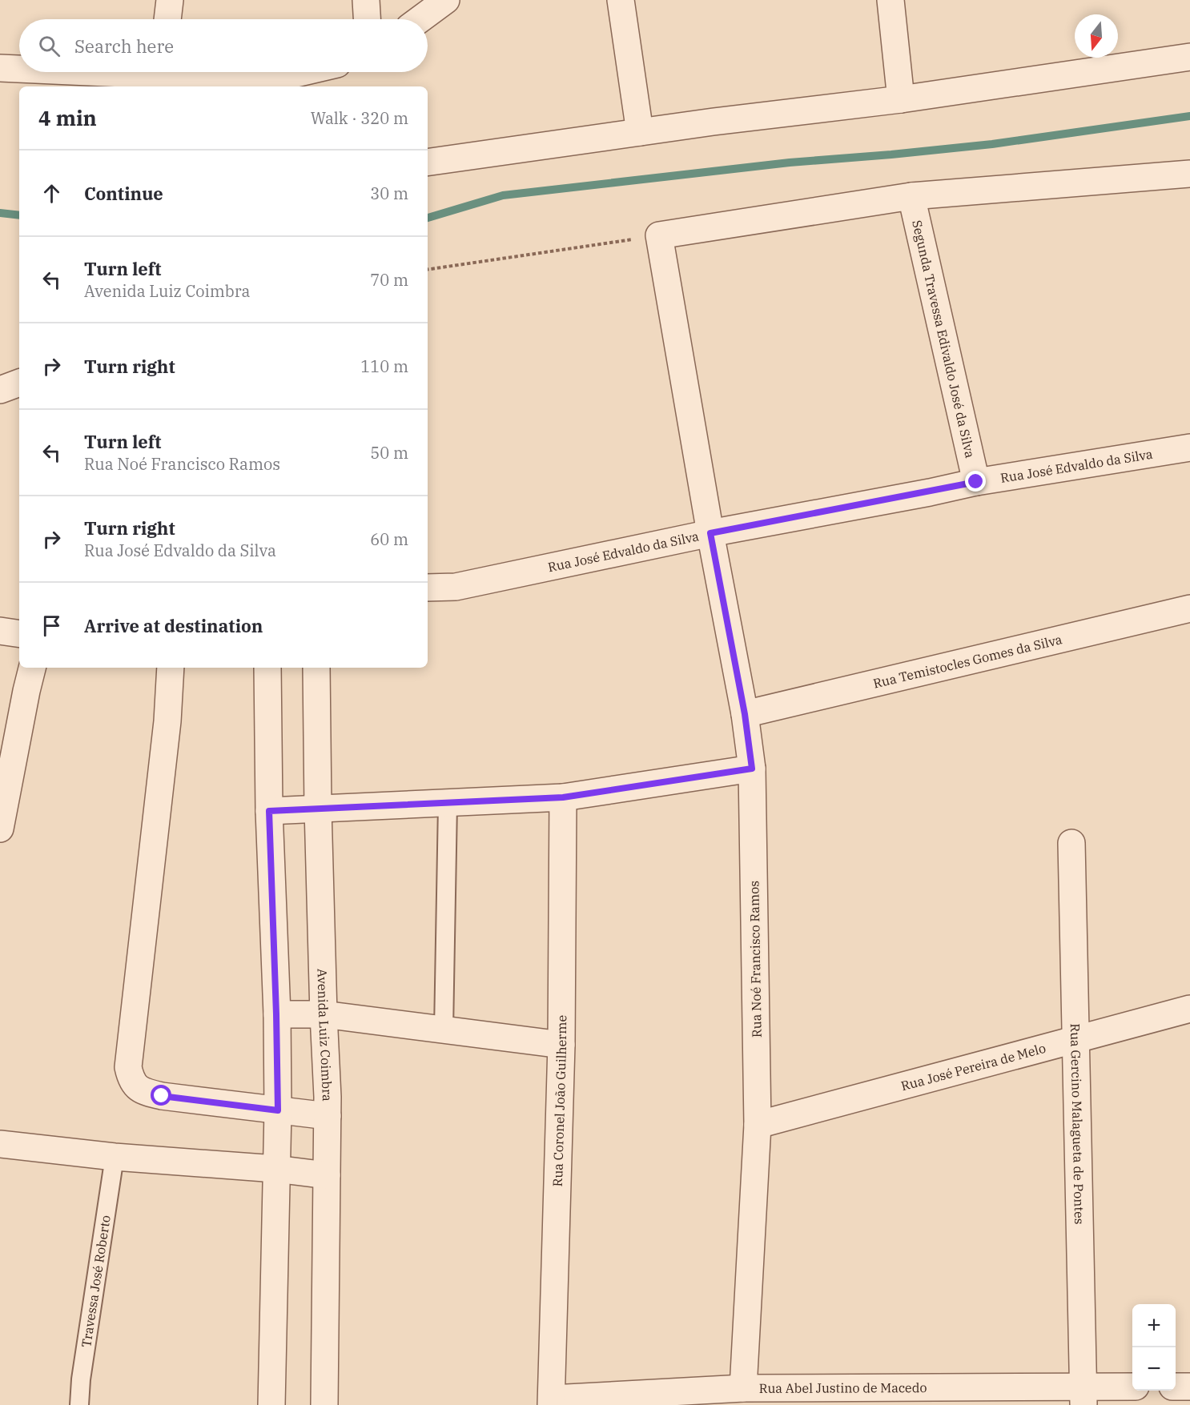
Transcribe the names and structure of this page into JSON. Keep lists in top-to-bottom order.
{
  "streets": {
    "street": [
      "Segunda Travessa Edivaldo José da Silva",
      "Rua José Edvaldo da Silva",
      "Rua Temistocles Gomes da Silva",
      "Rua Noé Francisco Ramos",
      "Avenida Luiz Coimbra",
      "Rua José Pereira de Melo",
      "Rua Coronel João Guilherme",
      "Rua Gercino Malagueta de Pontes",
      "Rua Abel Justino de Macedo"
    ],
    "lane": ["Travessa José Roberto"]
  },
  "crossings": [
    ["Segunda Travessa Edivaldo José da Silva", "Rua José Edvaldo da Silva"],
    ["Rua José Edvaldo da Silva", "Rua Noé Francisco Ramos"],
    ["Rua Temistocles Gomes da Silva", "Rua Noé Francisco Ramos"],
    ["Rua Noé Francisco Ramos", "Rua José Pereira de Melo"],
    ["Rua Noé Francisco Ramos", "Rua Abel Justino de Macedo"],
    ["Rua José Pereira de Melo", "Rua Gercino Malagueta de Pontes"],
    ["Rua Coronel João Guilherme", "Rua Abel Justino de Macedo"],
    ["Rua Gercino Malagueta de Pontes", "Rua Abel Justino de Macedo"]
  ],
  "north": "bottom",
  "page": {
    "search": "Search here",
    "heading": ["4 min", "Walk · 320 m"],
    "list": [
      ["Continue", "30 m"],
      ["Turn left", "Avenida Luiz Coimbra", "70 m"],
      ["Turn right", "110 m"],
      ["Turn left", "Rua Noé Francisco Ramos", "50 m"],
      ["Turn right", "Rua José Edvaldo da Silva", "60 m"],
      "Arrive at destination"
    ],
    "map_buttons": ["+", "−"]
  }
}
